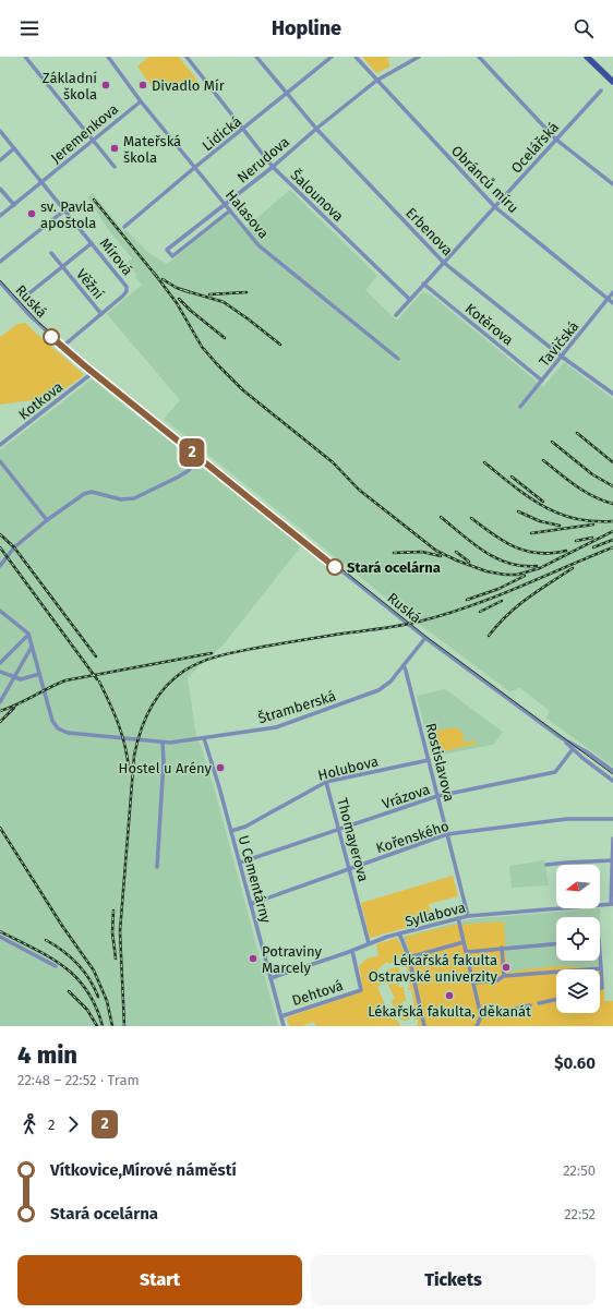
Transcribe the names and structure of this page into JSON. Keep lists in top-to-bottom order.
{
  "streets": {
    "street": [
      "Jeremenkova",
      "Lidická",
      "Ocelářská",
      "Nerudova",
      "Obránců míru",
      "Šalounova",
      "Halasova",
      "Erbenova",
      "Mírová",
      "Věžní",
      "Ruská",
      "Kotěrova",
      "Tavičská",
      "Kotkova",
      "Štramberská",
      "Rostislavova",
      "Holubova",
      "Vrázova",
      "Kořenského",
      "Thomayerova",
      "U Cementárny",
      "Syllabova",
      "Dehtová"
    ]
  },
  "crossings": [
    ["Jeremenkova", "Halasova"],
    ["Jeremenkova", "Mírová"],
    ["Lidická", "Šalounova"],
    ["Lidická", "Halasova"],
    ["Lidická", "Erbenova"],
    ["Ocelářská", "Obránců míru"],
    ["Ocelářská", "Šalounova"],
    ["Ocelářská", "Erbenova"],
    ["Ocelářská", "Kotěrova"],
    ["Nerudova", "Obránců míru"],
    ["Nerudova", "Šalounova"],
    ["Nerudova", "Halasova"],
    ["Nerudova", "Erbenova"],
    ["Obránců míru", "Tavičská"],
    ["Erbenova", "Tavičská"],
    ["Mírová", "Věžní"],
    ["Mírová", "Ruská"],
    ["Ruská", "Kotkova"],
    ["Ruská", "Štramberská"],
    ["Ruská", "Vrázova"],
    ["Kotěrova", "Tavičská"],
    ["Štramberská", "Rostislavova"],
    ["Štramberská", "U Cementárny"],
    ["Rostislavova", "Holubova"],
    ["Rostislavova", "Vrázova"],
    ["Rostislavova", "Kořenského"],
    ["Rostislavova", "Syllabova"],
    ["Holubova", "Thomayerova"],
    ["Holubova", "U Cementárny"],
    ["Vrázova", "Thomayerova"],
    ["Vrázova", "U Cementárny"],
    ["Kořenského", "Thomayerova"],
    ["Kořenského", "U Cementárny"],
    ["Thomayerova", "Syllabova"],
    ["U Cementárny", "Syllabova"],
    ["U Cementárny", "Dehtová"],
    ["Syllabova", "Dehtová"]
  ],
  "places": [
    "Základní škola",
    "Divadlo Mír",
    "Mateřská škola",
    "sv. Pavla apoštola",
    "Stará ocelárna",
    "Hostel u Arény",
    "Potraviny Marcely",
    "Lékařská fakulta Ostravské univerzity",
    "Lékařská fakulta, děkanát"
  ],
  "lines": ["tram line 2"],
  "north": "left",
  "page": {
    "header": "Hopline",
    "on_map": "2",
    "heading": ["4 min", "22:48 – 22:52 · Tram", "$0.60"],
    "legs": ["2", "2"],
    "list": [
      {
        "name": "Vítkovice,Mírové náměstí",
        "value": "22:50"
      },
      {
        "name": "Stará ocelárna",
        "value": "22:52"
      }
    ],
    "buttons": ["Start", "Tickets"]
  }
}
